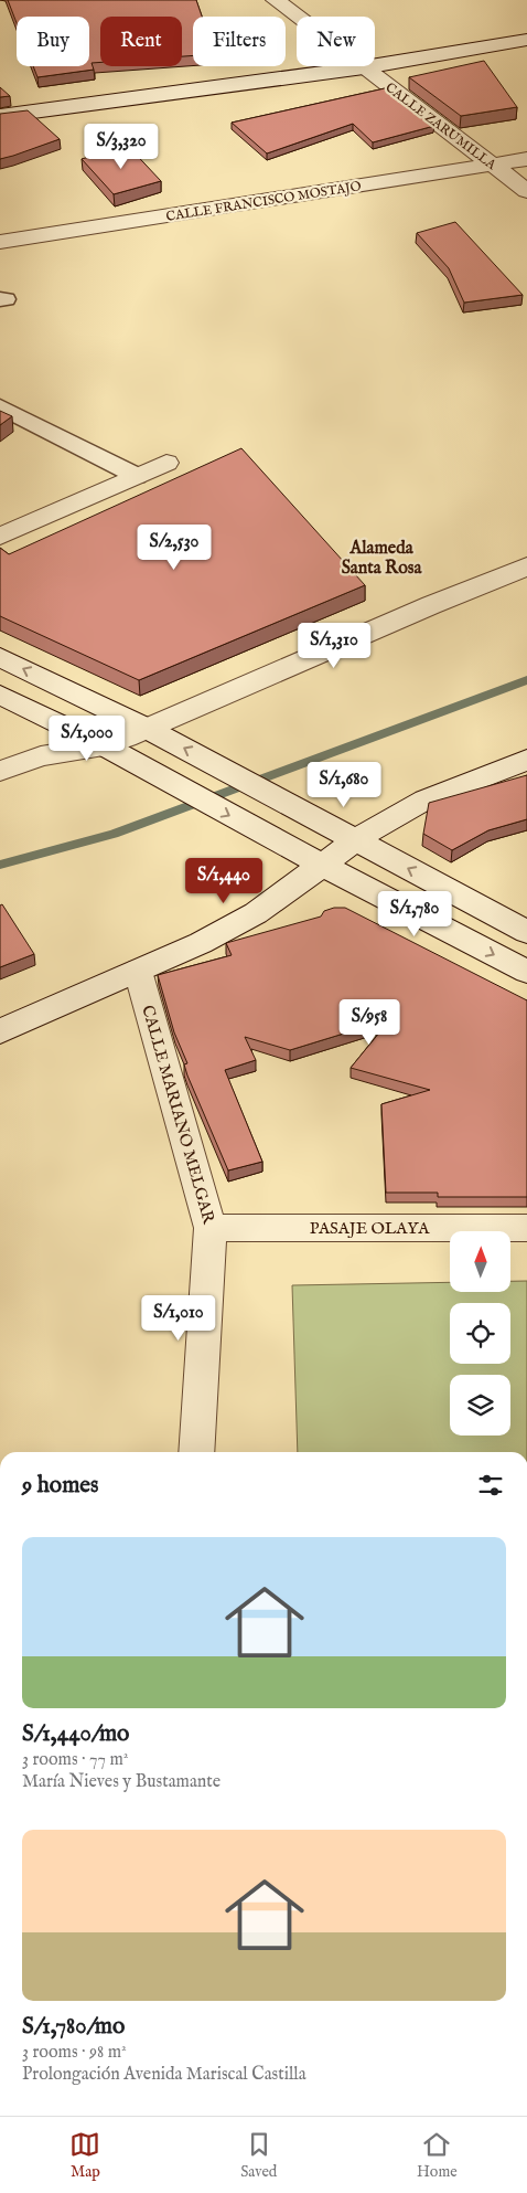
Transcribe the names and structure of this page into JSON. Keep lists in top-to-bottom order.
{
  "streets": {
    "street": [
      "CALLE ZARUMILLA",
      "CALLE FRANCISCO MOSTAJO",
      "CALLE MARIANO MELGAR",
      "PASAJE OLAYA"
    ]
  },
  "crossings": [
    ["CALLE ZARUMILLA", "CALLE FRANCISCO MOSTAJO"],
    ["CALLE MARIANO MELGAR", "PASAJE OLAYA"]
  ],
  "districts": ["Alameda Santa Rosa"],
  "north": "top",
  "page": {
    "chip": [
      "Buy",
      "Rent",
      "Filters",
      "New"
    ],
    "price": [
      "S/3,320",
      "S/2,530",
      "S/1,310",
      "S/1,000",
      "S/1,680",
      "S/1,440",
      "S/1,780",
      "S/958",
      "S/1,010"
    ],
    "heading": "9 homes",
    "list": [
      {
        "name": "S/1,440/mo",
        "note": "3 rooms · 77 m² · María Nieves y Bustamante"
      },
      {
        "name": "S/1,780/mo",
        "note": "3 rooms · 98 m² · Prolongación Avenida Mariscal Castilla"
      }
    ],
    "tabs": ["Map", "Saved", "Home"]
  }
}
